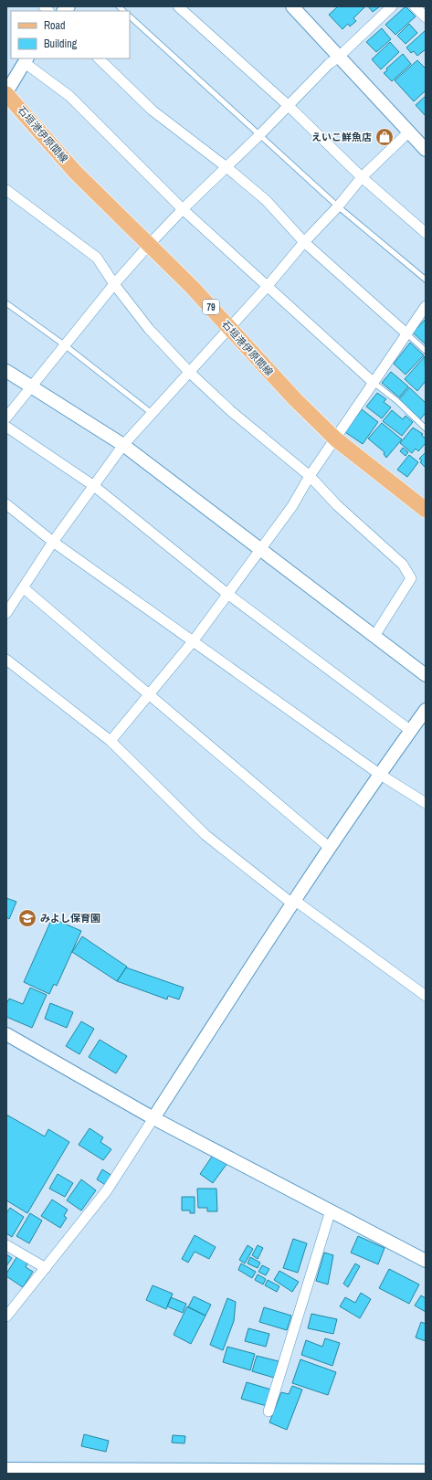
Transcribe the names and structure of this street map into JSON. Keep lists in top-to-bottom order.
{
  "streets": {
    "main road": ["石垣港伊原間線", "79"]
  },
  "places": {
    "shop": ["えいこ鮮魚店"],
    "school or university": ["みよし保育園"]
  },
  "legend": ["Road", "Building"]
}
